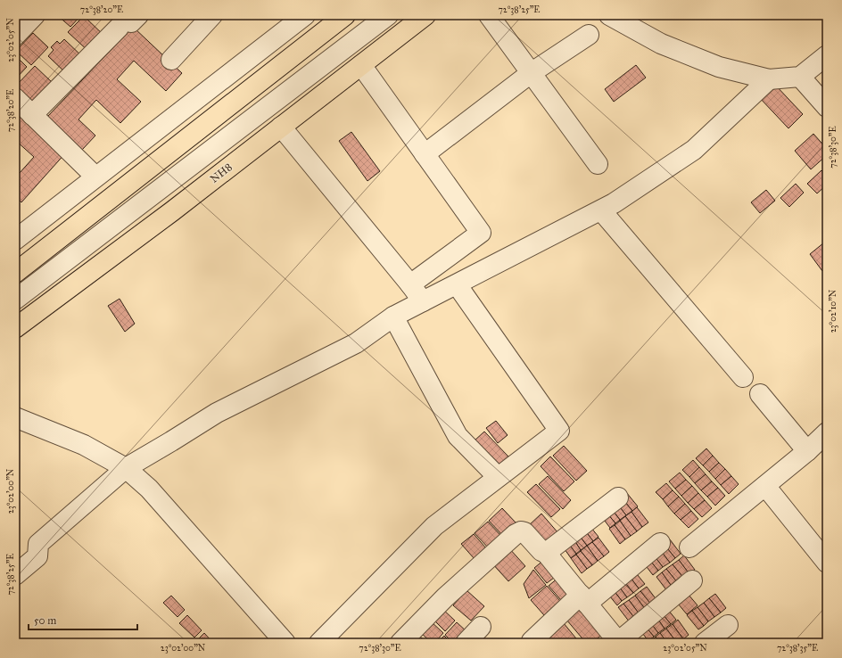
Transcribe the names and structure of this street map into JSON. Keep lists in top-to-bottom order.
{
  "streets": {
    "main road": ["NH8"]
  },
  "scale_bar": "50 m",
  "coordinates": [
    "72°38'20\"E",
    "72°38'25\"E",
    "23°02'05\"N",
    "72°38'30\"E",
    "23°02'10\"N",
    "23°02'00\"N",
    "72°38'35\"E"
  ]
}
